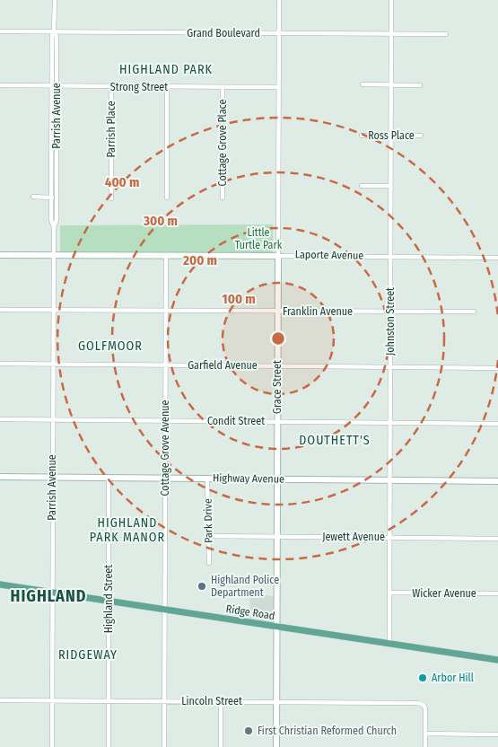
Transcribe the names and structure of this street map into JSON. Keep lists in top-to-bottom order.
{
  "streets": {
    "main road": ["Ridge Road"],
    "street": [
      "Grand Boulevard",
      "Strong Street",
      "Parrish Avenue",
      "Parrish Place",
      "Ross Place",
      "Cottage Grove Place",
      "Laporte Avenue",
      "Franklin Avenue",
      "Johnston Street",
      "Garfield Avenue",
      "Grace Street",
      "Condit Street",
      "Cottage Grove Avenue",
      "Highway Avenue",
      "Park Drive",
      "Jewett Avenue",
      "Wicker Avenue",
      "Highland Street",
      "Lincoln Street"
    ]
  },
  "crossings": [
    ["Grand Boulevard", "Parrish Avenue"],
    ["Grand Boulevard", "Johnston Street"],
    ["Grand Boulevard", "Grace Street"],
    ["Strong Street", "Parrish Avenue"],
    ["Strong Street", "Parrish Place"],
    ["Strong Street", "Cottage Grove Place"],
    ["Strong Street", "Grace Street"],
    ["Parrish Avenue", "Laporte Avenue"],
    ["Parrish Avenue", "Franklin Avenue"],
    ["Parrish Avenue", "Garfield Avenue"],
    ["Parrish Avenue", "Condit Street"],
    ["Parrish Avenue", "Highway Avenue"],
    ["Parrish Avenue", "Ridge Road"],
    ["Parrish Avenue", "Lincoln Street"],
    ["Ross Place", "Johnston Street"],
    ["Laporte Avenue", "Johnston Street"],
    ["Laporte Avenue", "Grace Street"],
    ["Laporte Avenue", "Cottage Grove Avenue"],
    ["Franklin Avenue", "Johnston Street"],
    ["Franklin Avenue", "Grace Street"],
    ["Franklin Avenue", "Cottage Grove Avenue"],
    ["Johnston Street", "Garfield Avenue"],
    ["Johnston Street", "Condit Street"],
    ["Johnston Street", "Highway Avenue"],
    ["Johnston Street", "Jewett Avenue"],
    ["Johnston Street", "Wicker Avenue"],
    ["Johnston Street", "Ridge Road"],
    ["Garfield Avenue", "Grace Street"],
    ["Garfield Avenue", "Cottage Grove Avenue"],
    ["Grace Street", "Condit Street"],
    ["Grace Street", "Highway Avenue"],
    ["Grace Street", "Jewett Avenue"],
    ["Grace Street", "Ridge Road"],
    ["Grace Street", "Lincoln Street"],
    ["Condit Street", "Cottage Grove Avenue"],
    ["Cottage Grove Avenue", "Highway Avenue"],
    ["Cottage Grove Avenue", "Ridge Road"],
    ["Cottage Grove Avenue", "Lincoln Street"],
    ["Highway Avenue", "Park Drive"],
    ["Highway Avenue", "Highland Street"],
    ["Park Drive", "Jewett Avenue"],
    ["Highland Street", "Ridge Road"],
    ["Highland Street", "Lincoln Street"]
  ],
  "districts": [
    "HIGHLAND PARK",
    "GOLFMOOR",
    "DOUTHETT'S",
    "HIGHLAND PARK MANOR",
    "HIGHLAND",
    "RIDGEWAY"
  ],
  "parks": ["Little Turtle Park"],
  "places": ["Highland Police Department", "Arbor Hill", "First Christian Reformed Church"],
  "rings": [
    "400 m",
    "300 m",
    "200 m",
    "100 m"
  ]
}
